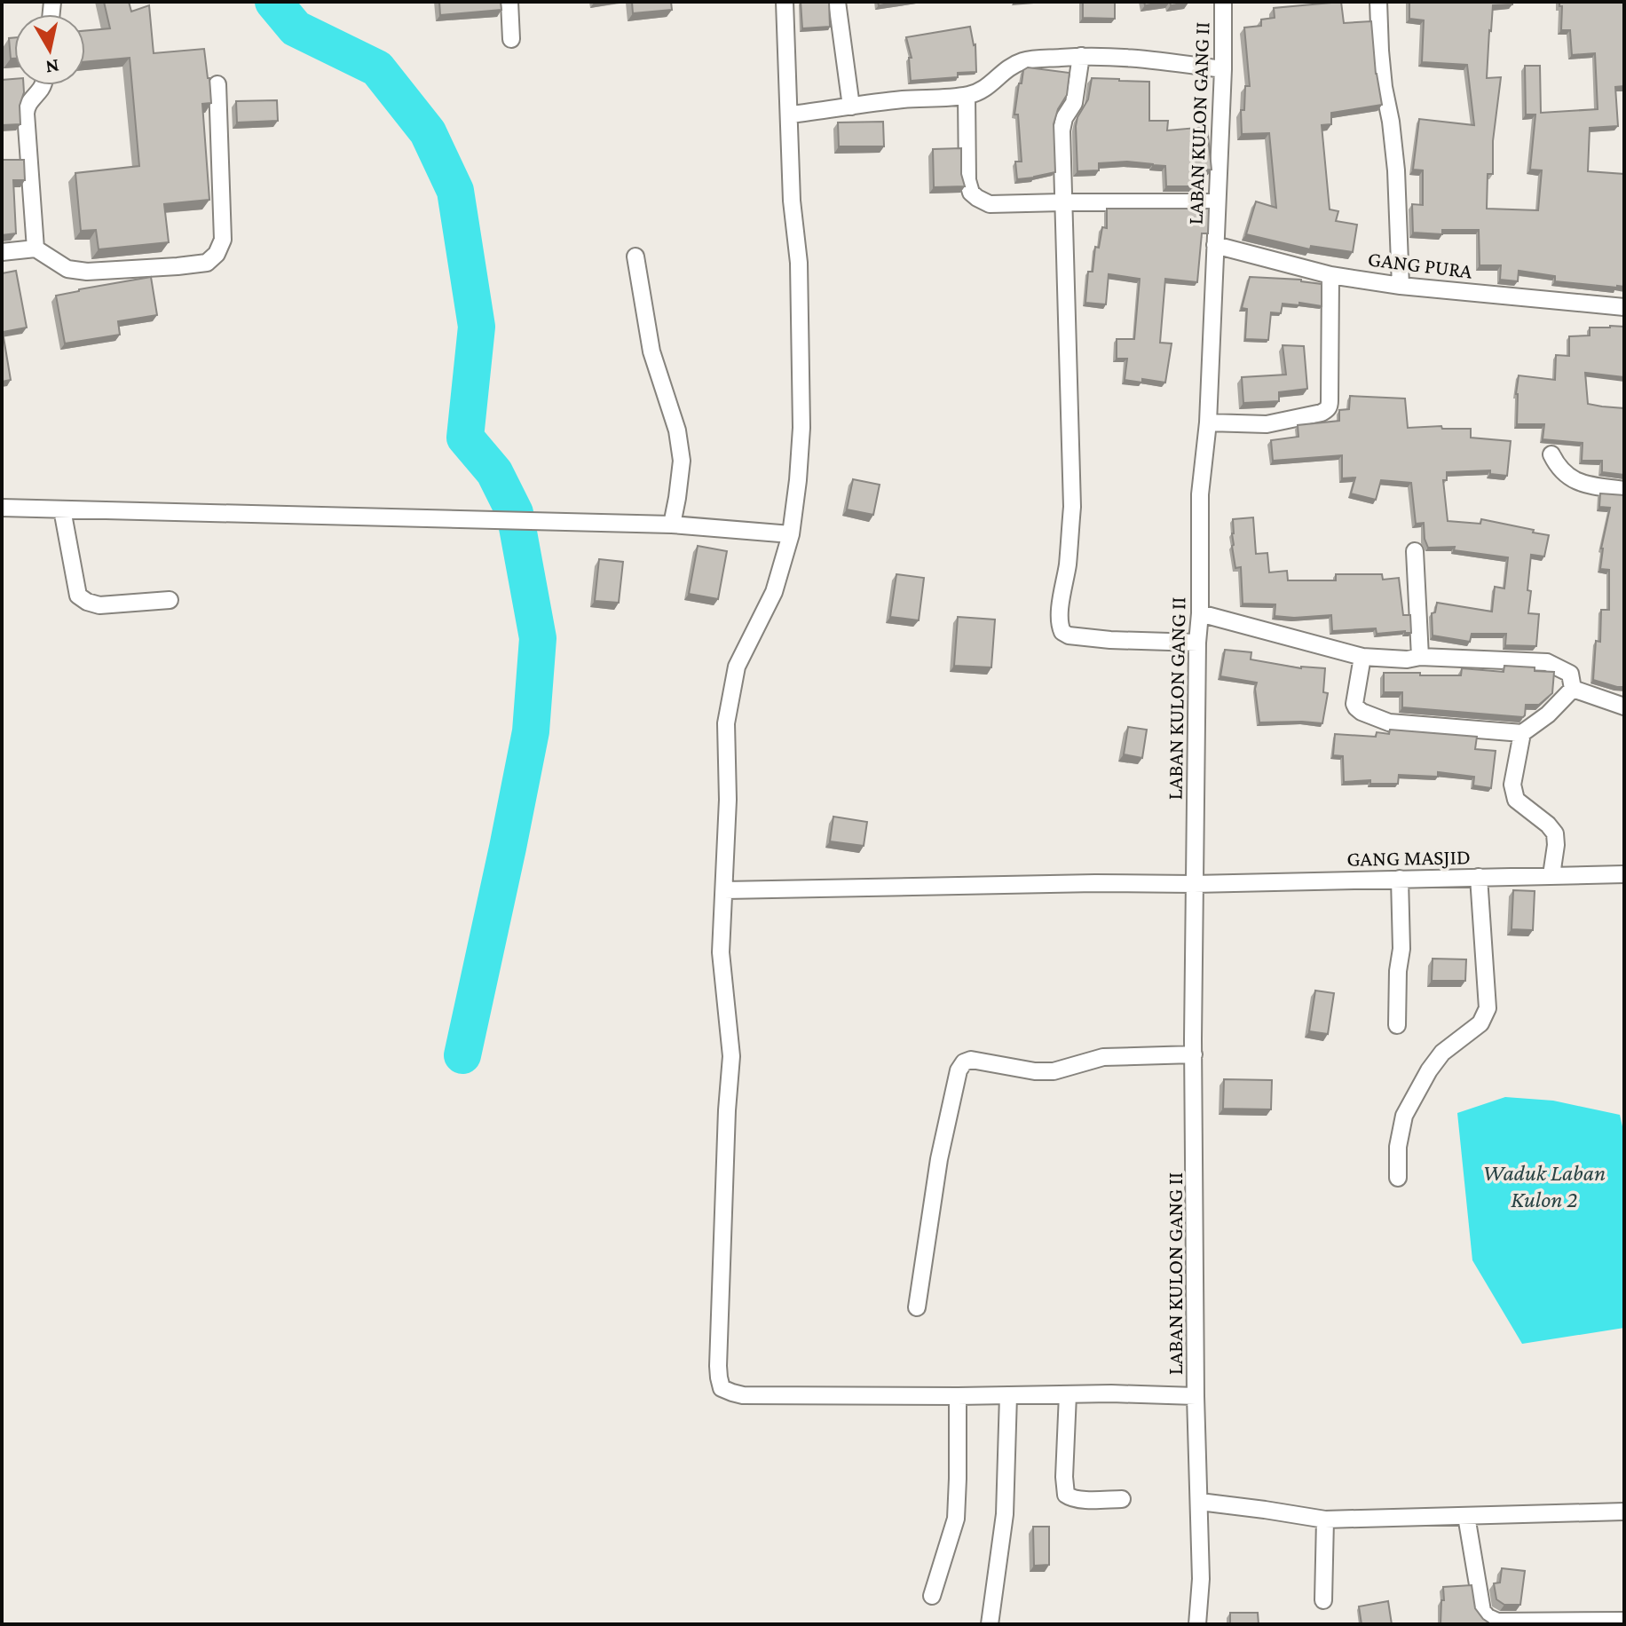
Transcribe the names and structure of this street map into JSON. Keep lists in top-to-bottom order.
{
  "streets": {
    "street": ["LABAN KULON GANG II", "GANG PURA", "GANG MASJID"]
  },
  "crossings": [
    ["LABAN KULON GANG II", "GANG PURA"],
    ["LABAN KULON GANG II", "GANG MASJID"]
  ],
  "water": ["Waduk Laban Kulon 2"],
  "north": "bottom"
}
